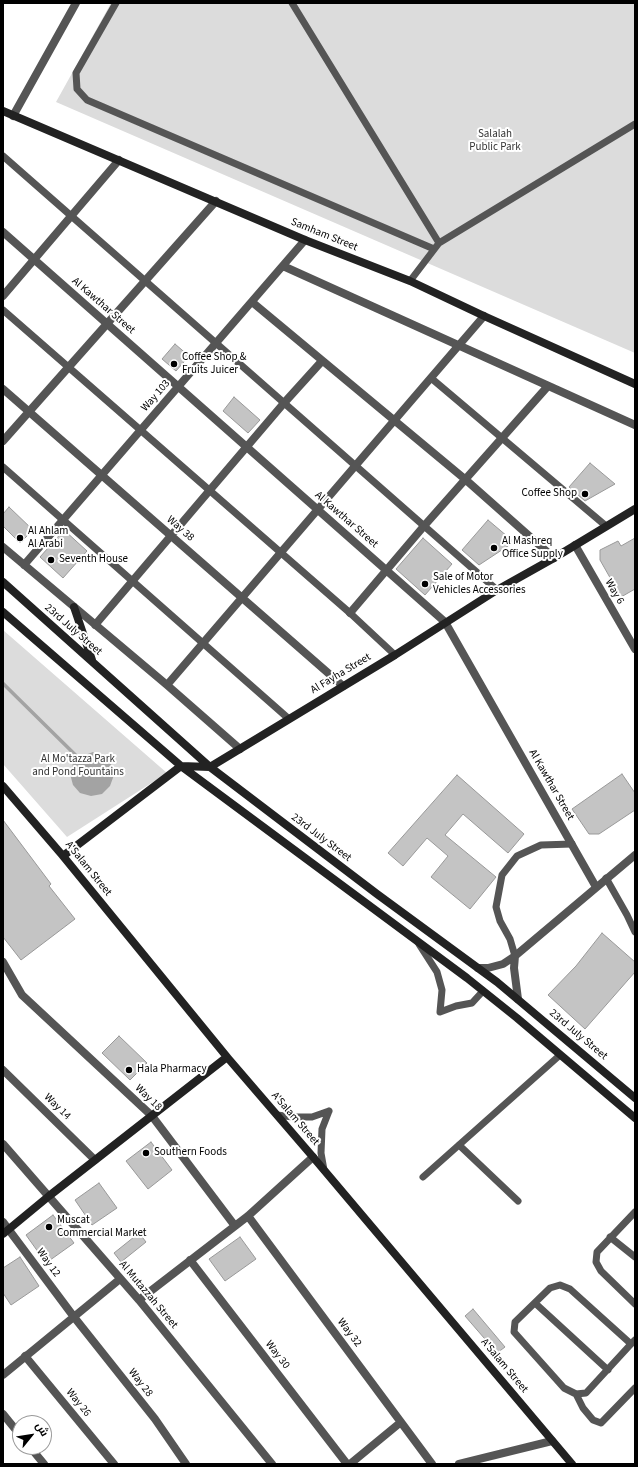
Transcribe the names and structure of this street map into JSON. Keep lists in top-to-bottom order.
{
  "streets": {
    "street": [
      "Samham Street",
      "Al Kawthar Street",
      "Way 103",
      "Way 38",
      "Way 6",
      "23rd July Street",
      "Al Fayha Street",
      "A'Salam Street",
      "Way 18",
      "Way 14",
      "Way 12",
      "Al Mutazzah Street",
      "Way 32",
      "Way 30",
      "Way 28",
      "Way 26"
    ]
  },
  "crossings": [
    ["Samham Street", "Way 103"],
    ["Al Kawthar Street", "Way 103"],
    ["Al Kawthar Street", "Al Fayha Street"],
    ["Way 103", "Way 38"],
    ["Way 38", "Al Fayha Street"],
    ["Way 6", "Al Fayha Street"],
    ["23rd July Street", "Al Fayha Street"],
    ["Way 12", "Way 28"]
  ],
  "parks": ["Salalah Public Park", "Al Mo'tazza Park and Pond Fountains"],
  "places": [
    "Coffee Shop & Fruits Juicer",
    "Coffee Shop",
    "Al Ahlam Al Arabi",
    "Al Mashreq Office Supply",
    "Seventh House",
    "Sale of Motor Vehicles Accessories",
    "Hala Pharmacy",
    "Southern Foods",
    "Muscat Commercial Market"
  ],
  "north": "top right"
}
